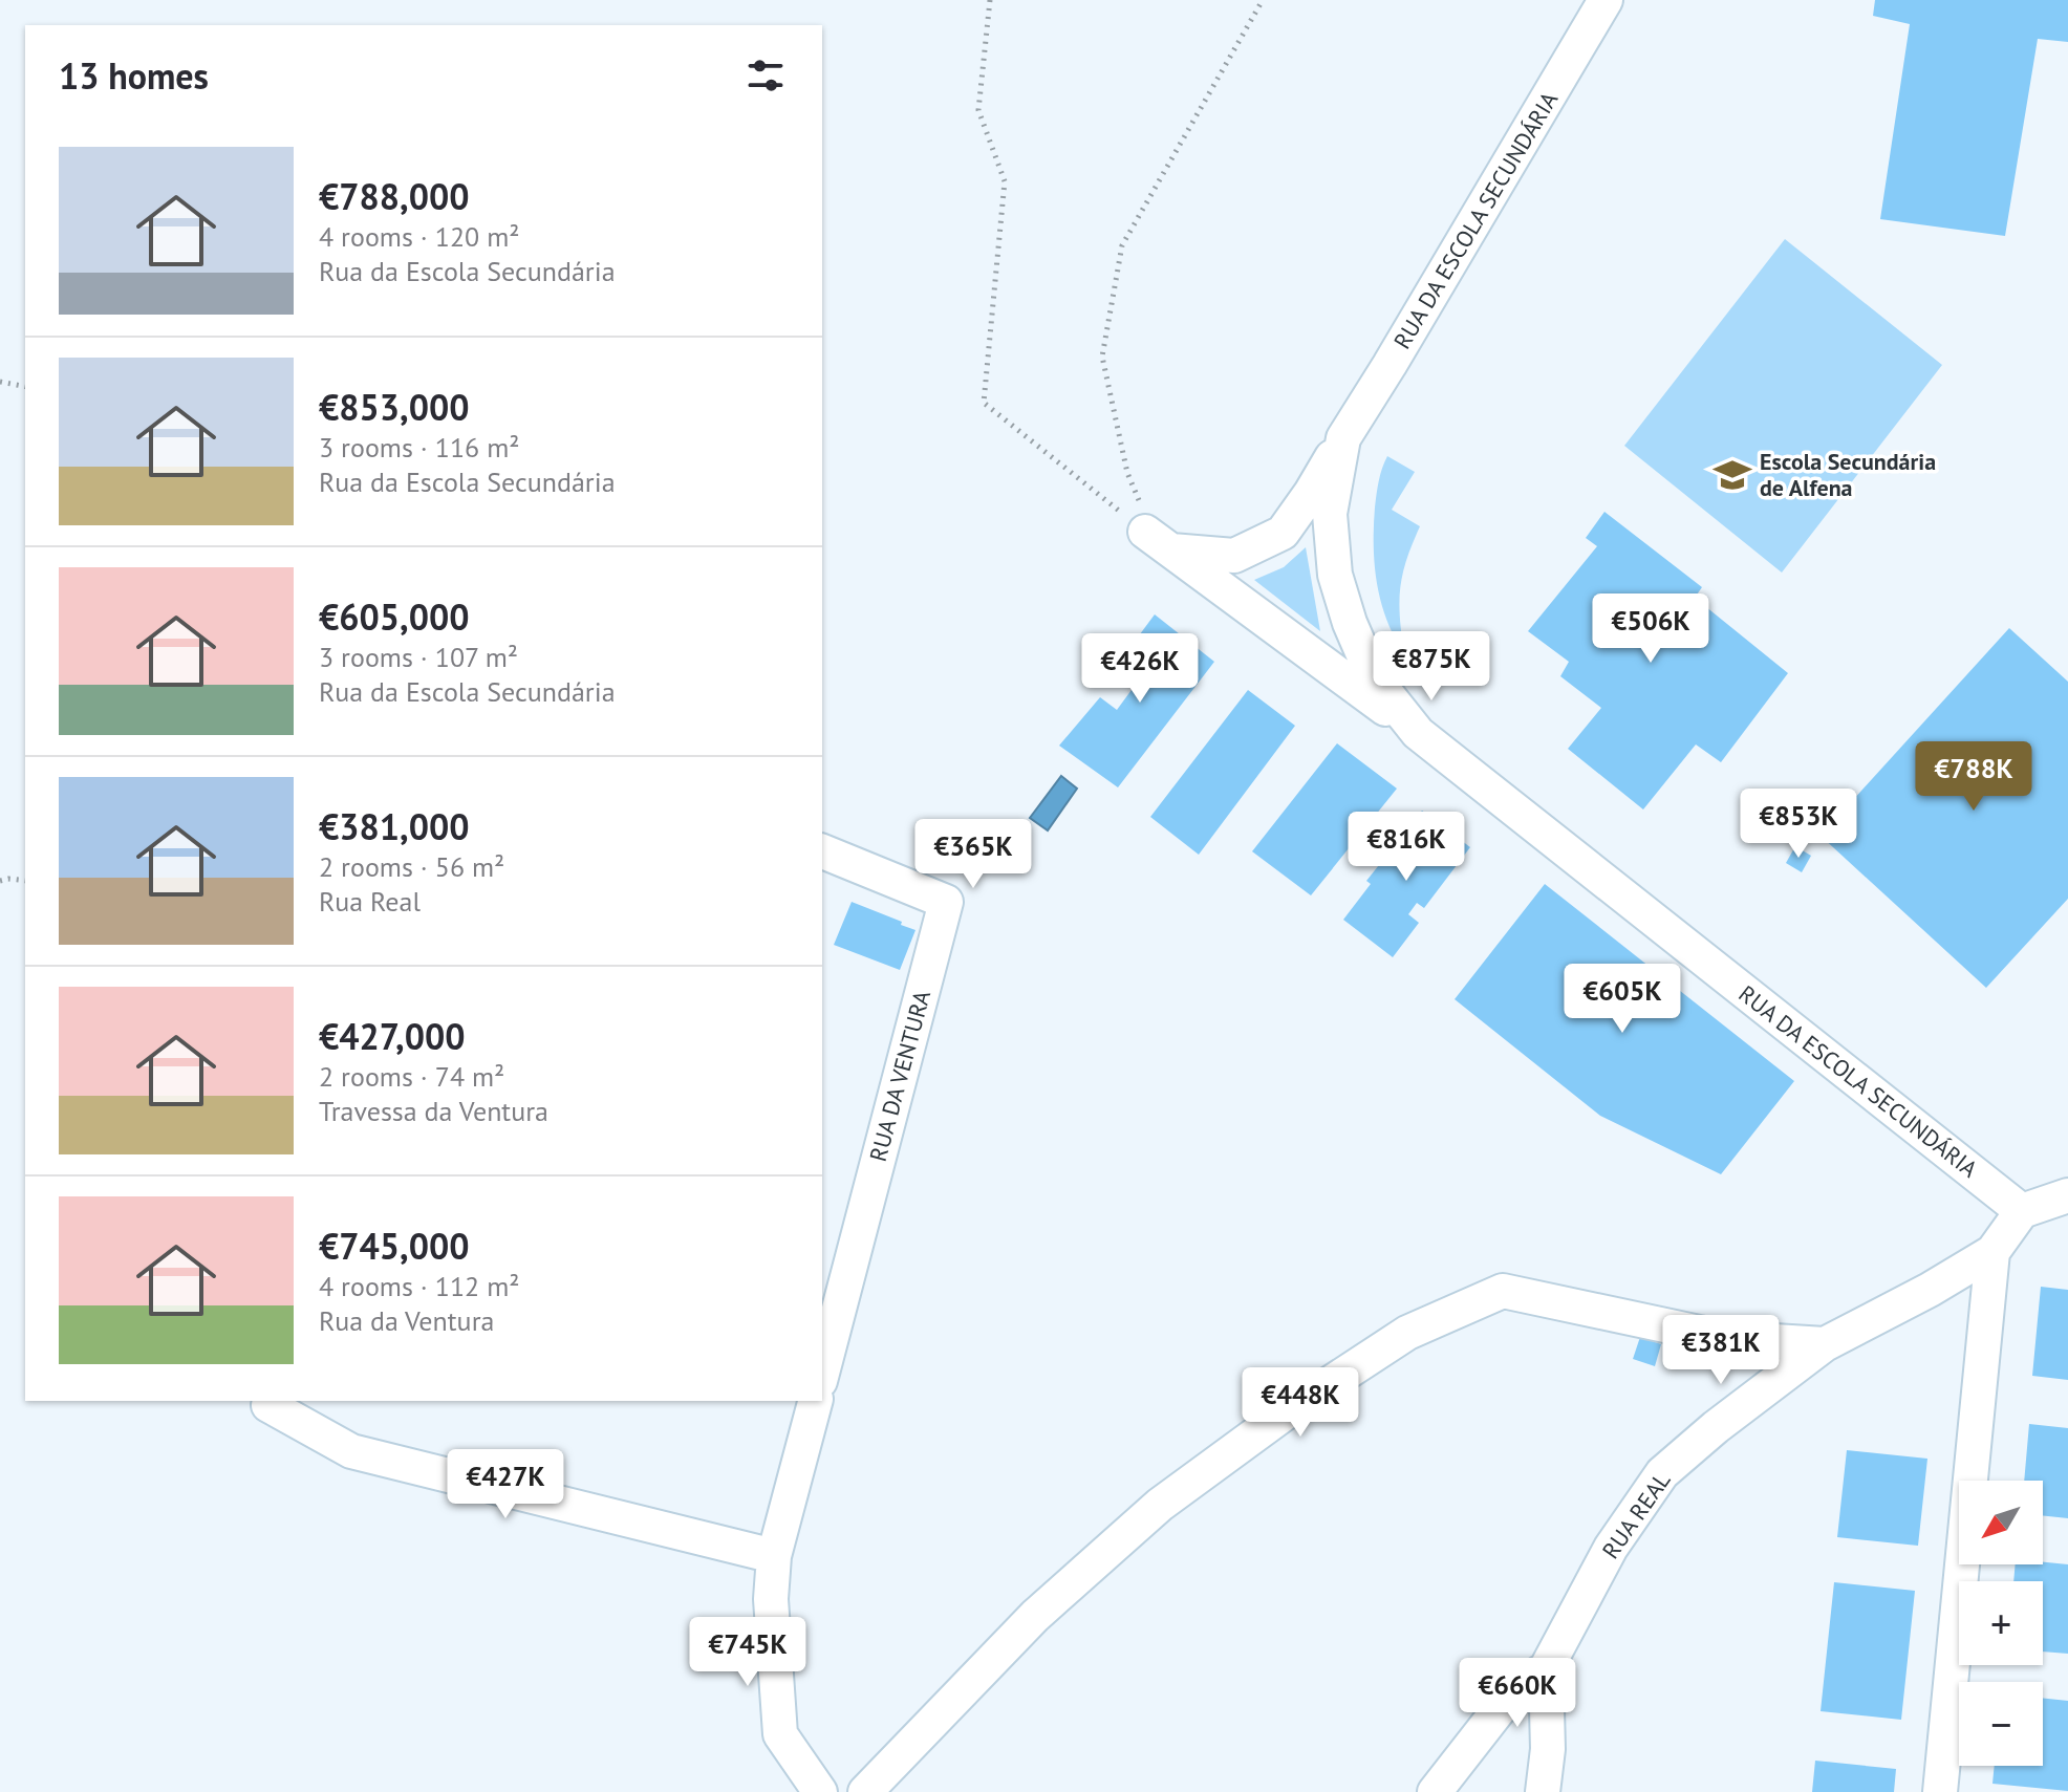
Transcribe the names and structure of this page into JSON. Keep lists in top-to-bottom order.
{
  "streets": {
    "street": ["RUA DA ESCOLA SECUNDÁRIA", "RUA DA VENTURA", "RUA REAL"]
  },
  "crossings": [
    ["RUA DA ESCOLA SECUNDÁRIA", "RUA REAL"]
  ],
  "places": {
    "school or university": ["Escola Secundária de Alfena"]
  },
  "north": "bottom left",
  "page": {
    "heading": "13 homes",
    "list": [
      {
        "name": "€788,000",
        "note": "4 rooms · 120 m² · Rua da Escola Secundária"
      },
      {
        "name": "€853,000",
        "note": "3 rooms · 116 m² · Rua da Escola Secundária"
      },
      {
        "name": "€605,000",
        "note": "3 rooms · 107 m² · Rua da Escola Secundária"
      },
      {
        "name": "€381,000",
        "note": "2 rooms · 56 m² · Rua Real"
      },
      {
        "name": "€427,000",
        "note": "2 rooms · 74 m² · Travessa da Ventura"
      },
      {
        "name": "€745,000",
        "note": "4 rooms · 112 m² · Rua da Ventura"
      }
    ],
    "price": [
      "€506K",
      "€875K",
      "€426K",
      "€788K",
      "€853K",
      "€816K",
      "€365K",
      "€605K",
      "€381K",
      "€448K",
      "€427K",
      "€745K",
      "€660K"
    ],
    "map_buttons": ["+", "−"]
  }
}
